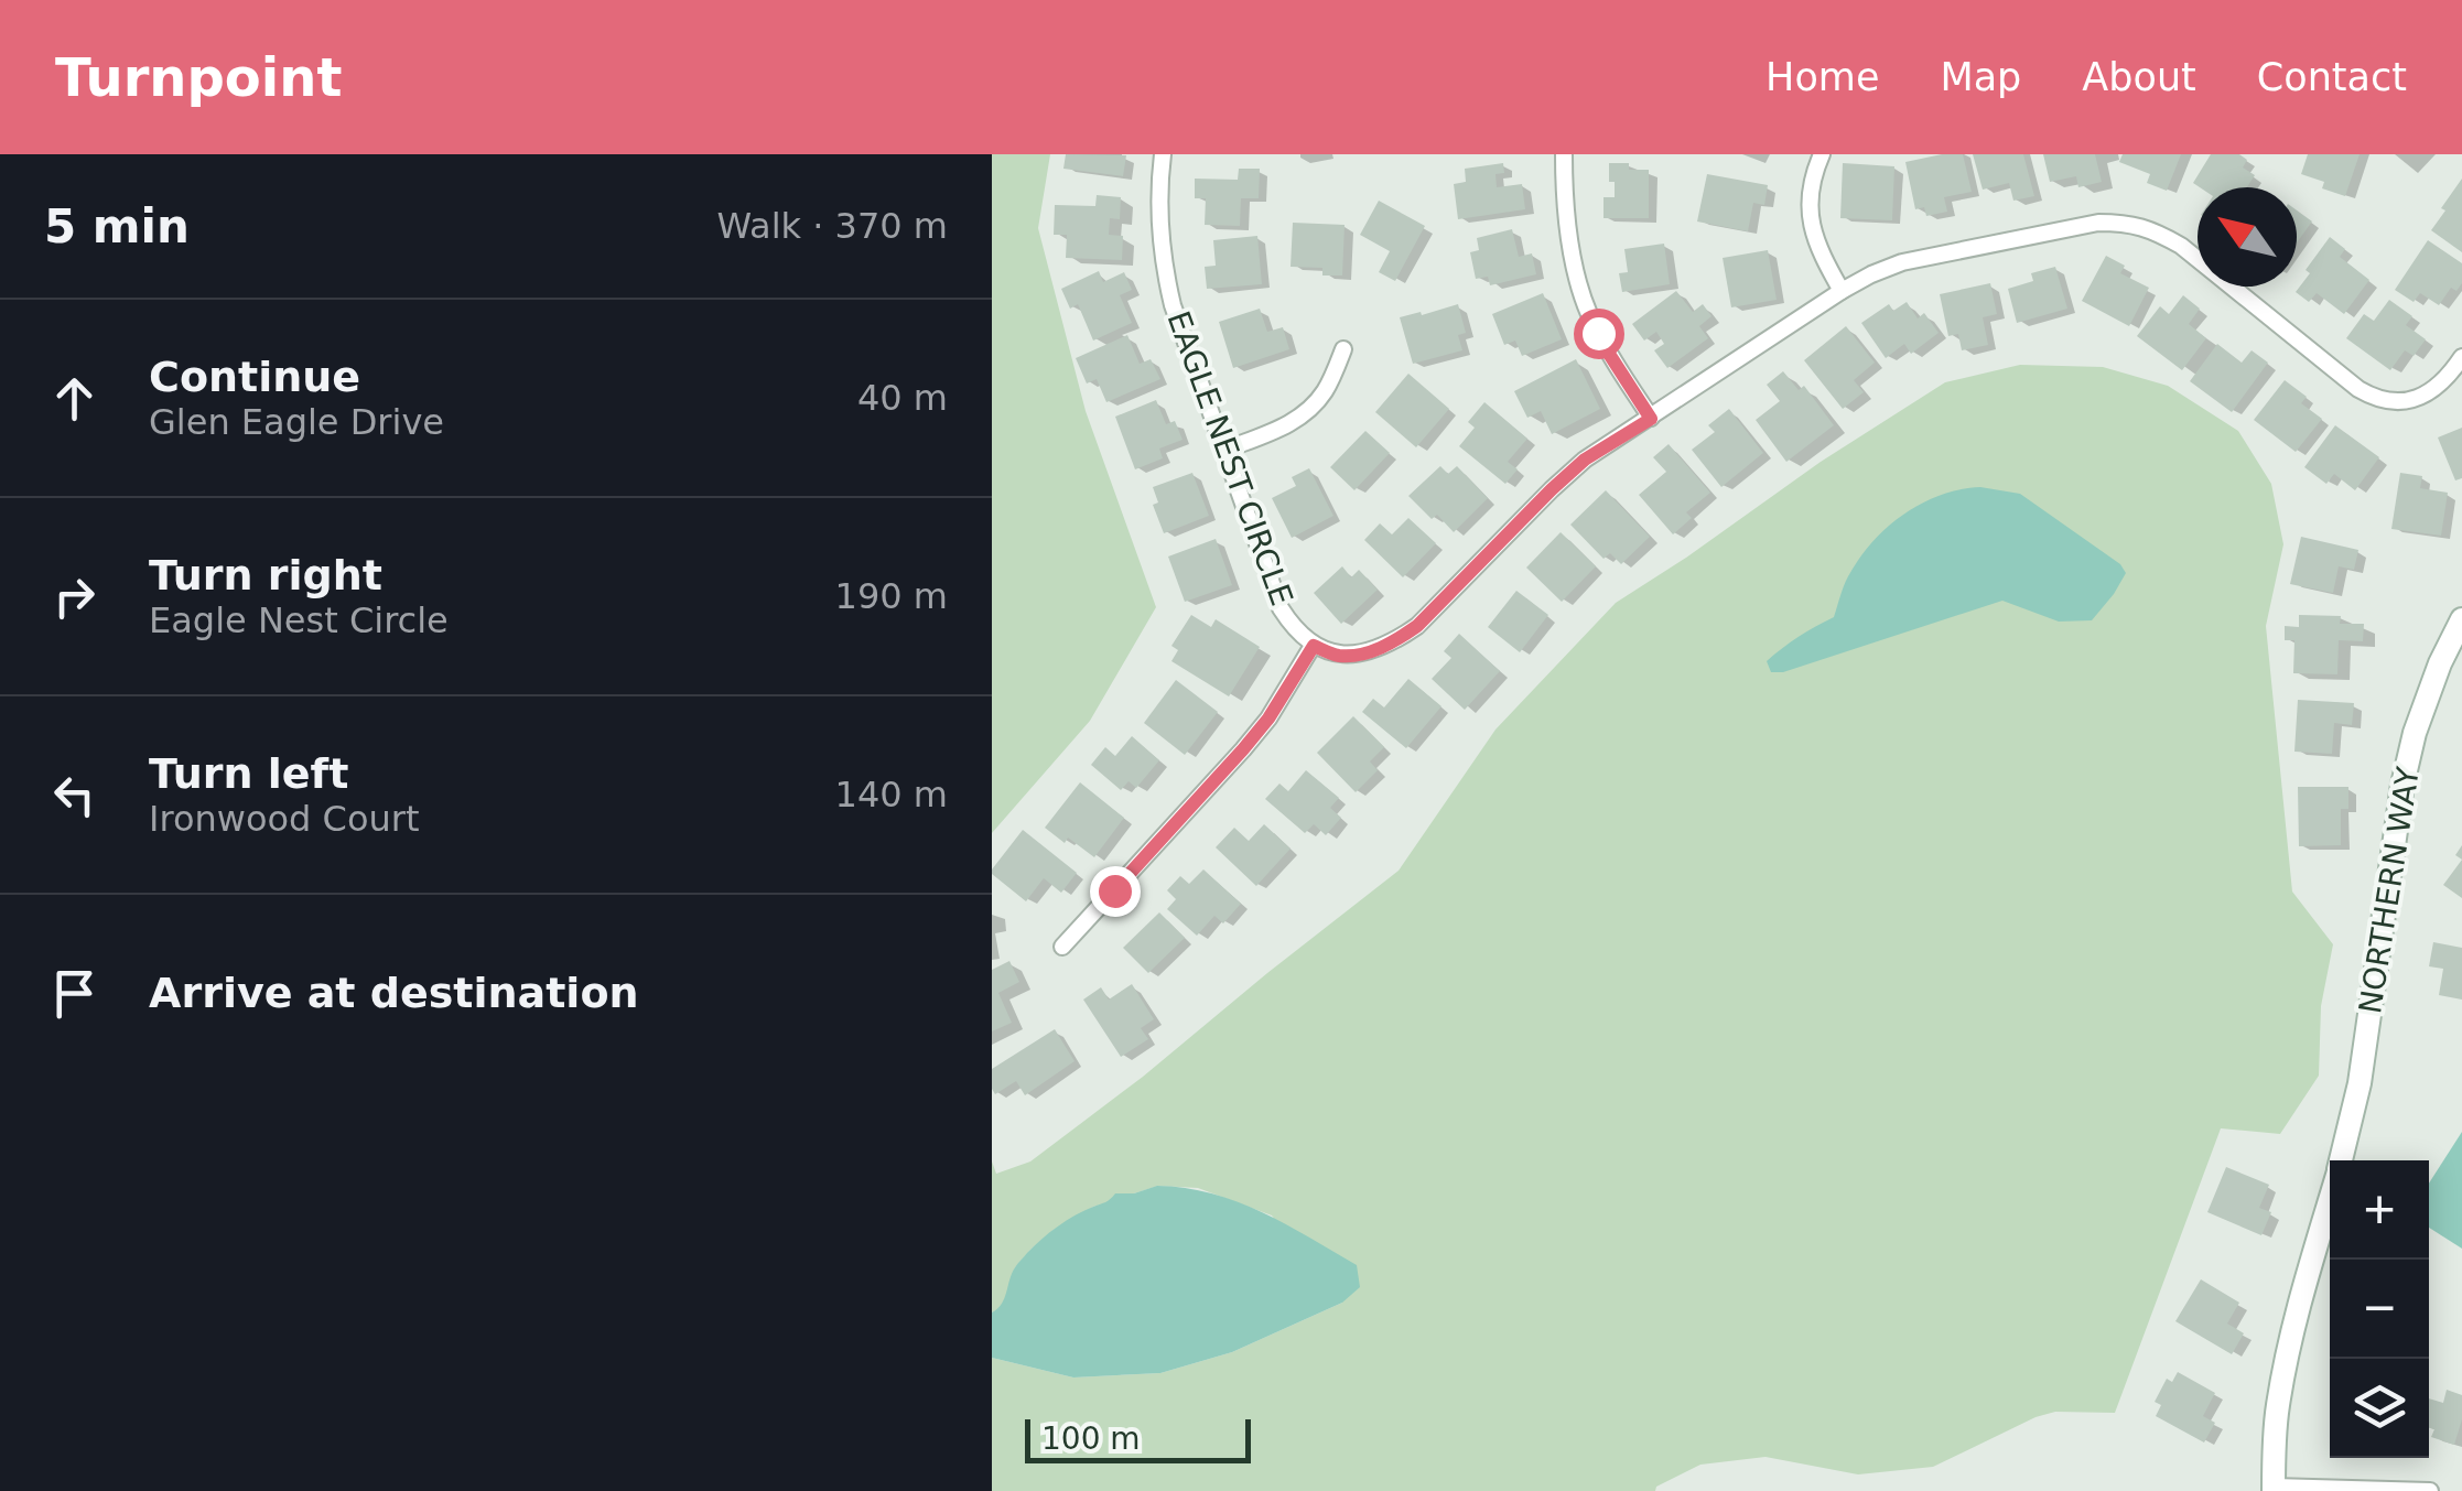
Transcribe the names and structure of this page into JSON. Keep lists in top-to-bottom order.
{
  "streets": {
    "street": ["EAGLE NEST CIRCLE", "NORTHERN WAY"]
  },
  "scale_bar": "100 m",
  "north": "top left",
  "page": {
    "header": "Turnpoint",
    "nav": [
      "Home",
      "Map",
      "About",
      "Contact"
    ],
    "heading": ["5 min", "Walk · 370 m"],
    "list": [
      ["Continue", "Glen Eagle Drive", "40 m"],
      ["Turn right", "Eagle Nest Circle", "190 m"],
      ["Turn left", "Ironwood Court", "140 m"],
      "Arrive at destination"
    ],
    "map_buttons": ["+", "−"],
    "scale": "100 m"
  }
}
